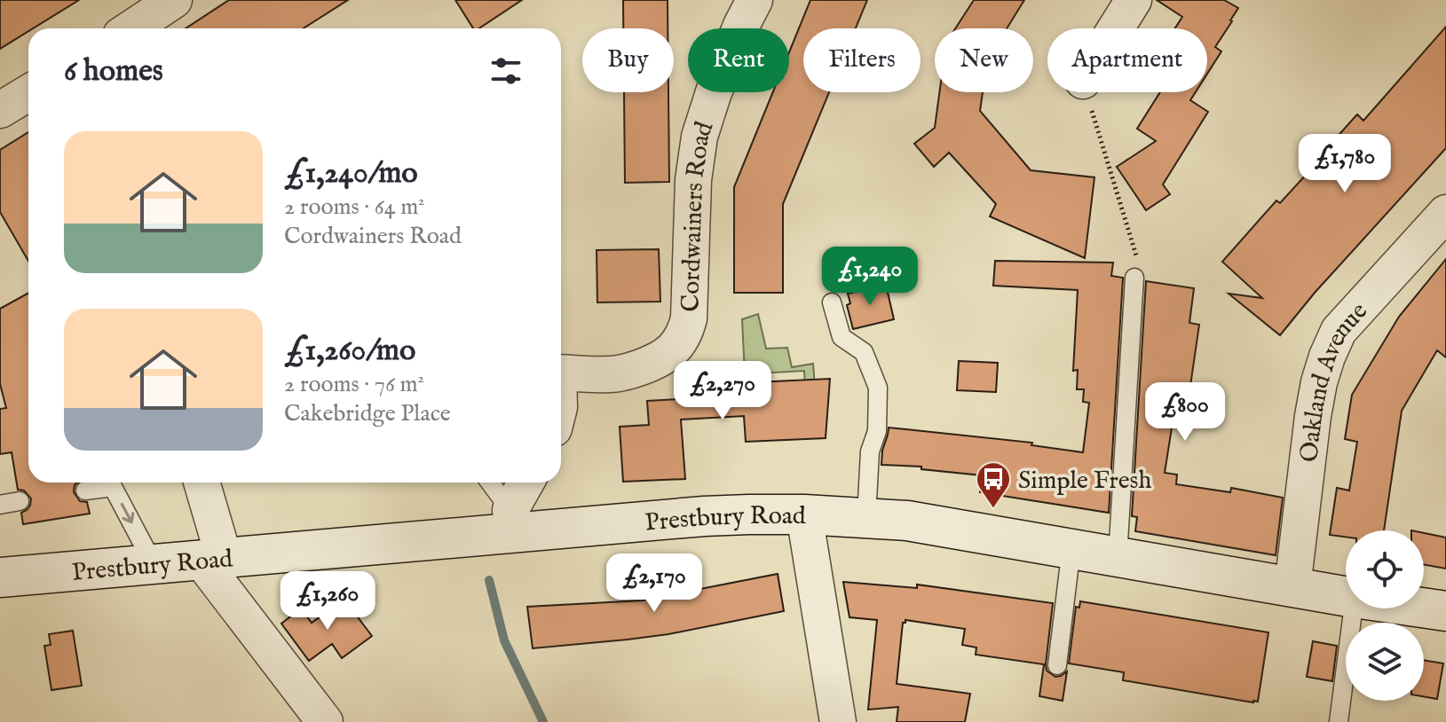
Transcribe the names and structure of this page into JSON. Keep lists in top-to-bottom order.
{
  "streets": {
    "main road": ["Prestbury Road"],
    "street": ["Cordwainers Road", "Oakland Avenue"]
  },
  "crossings": [
    ["Oakland Avenue", "Prestbury Road"]
  ],
  "places": {
    "bus stop": ["Simple Fresh"]
  },
  "page": {
    "chip": [
      "Buy",
      "Rent",
      "Filters",
      "New",
      "Apartment"
    ],
    "heading": "6 homes",
    "list": [
      {
        "name": "£1,240/mo",
        "note": "2 rooms · 64 m² · Cordwainers Road"
      },
      {
        "name": "£1,260/mo",
        "note": "2 rooms · 76 m² · Cakebridge Place"
      }
    ],
    "price": [
      "£1,780",
      "£1,240",
      "£2,270",
      "£800",
      "£2,170",
      "£1,260"
    ]
  }
}
